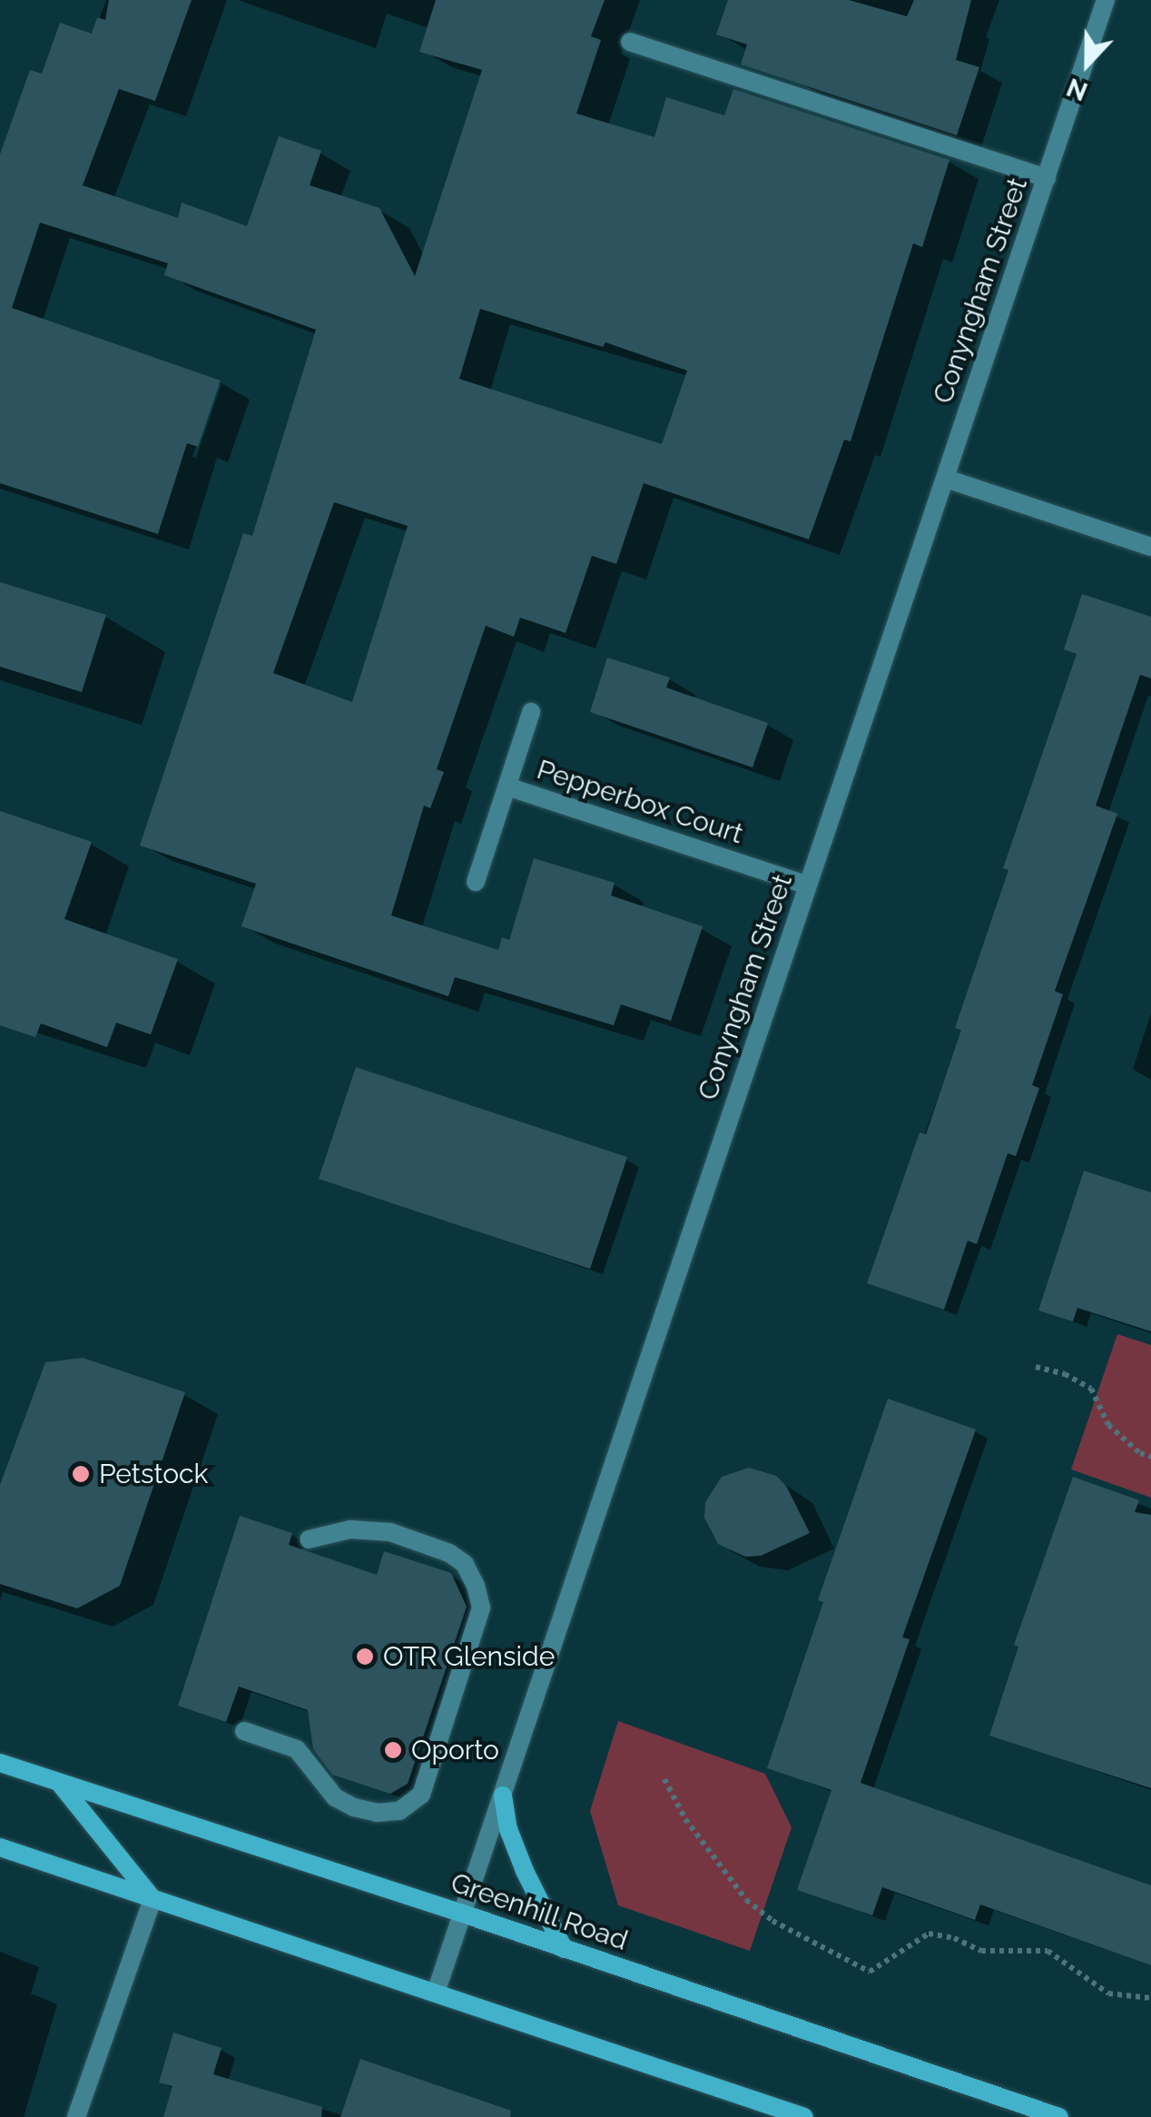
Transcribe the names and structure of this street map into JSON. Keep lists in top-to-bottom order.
{
  "streets": {
    "main road": ["Greenhill Road"],
    "street": ["Conyngham Street", "Pepperbox Court"]
  },
  "crossings": [
    ["Conyngham Street", "Pepperbox Court"],
    ["Conyngham Street", "Greenhill Road"]
  ],
  "places": ["Petstock", "OTR Glenside", "Oporto"],
  "north": "bottom"
}
